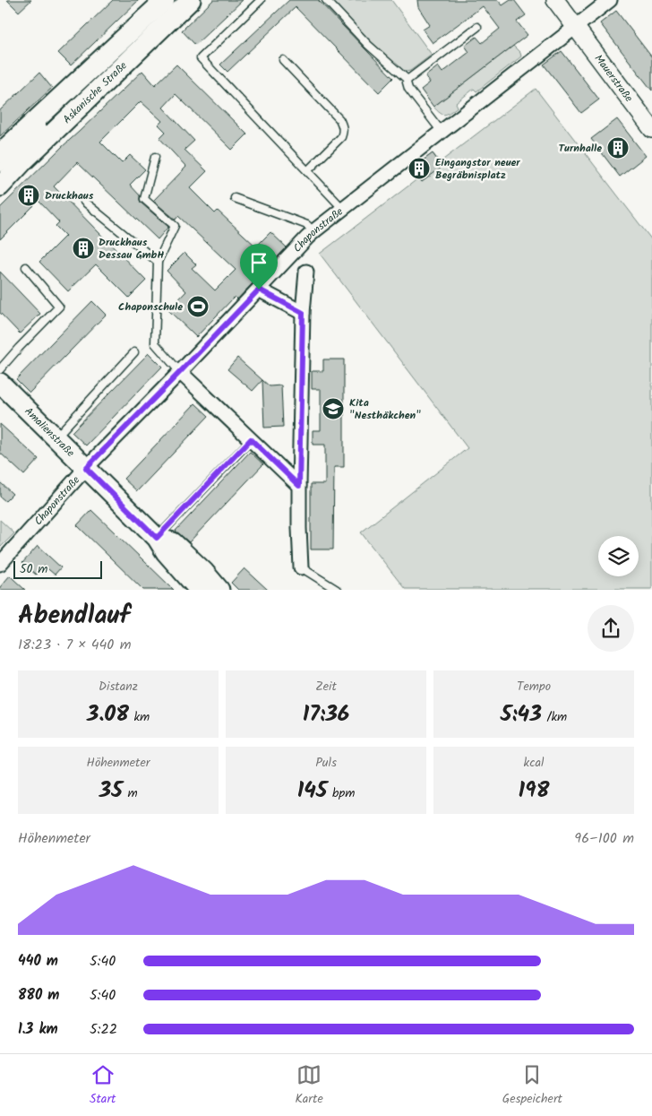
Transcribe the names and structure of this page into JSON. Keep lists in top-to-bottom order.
{
  "streets": {
    "main road": ["Askanische Straße", "Amalienstraße"],
    "street": ["Mauerstraße", "Chaponstraße"]
  },
  "crossings": [
    ["Mauerstraße", "Chaponstraße"],
    ["Chaponstraße", "Amalienstraße"]
  ],
  "places": {
    "building": [
      "Turnhalle",
      "Eingangstor neuer Begräbnisplatz",
      "Druckhaus",
      "Druckhaus Dessau GmbH"
    ],
    "sports": ["Chaponschule"],
    "school or university": ["Kita \"Nesthäkchen\""]
  },
  "scale_bar": "50 m",
  "page": {
    "scale": "50 m",
    "heading": ["Abendlauf", "18:23 · 7 × 440 m"],
    "stats": [
      ["Distanz", "3.08 km"],
      ["Zeit", "17:36"],
      ["Tempo", "5:43 /km"],
      ["Höhenmeter", "35 m"],
      ["Puls", "145 bpm"],
      ["kcal", "198"]
    ],
    "chart": ["Höhenmeter", "96–100 m"],
    "list": [
      {
        "name": "440 m",
        "note": "5:40"
      },
      {
        "name": "880 m",
        "note": "5:40"
      },
      {
        "name": "1.3 km",
        "note": "5:22"
      }
    ],
    "tabs": ["Start", "Karte", "Gespeichert"]
  }
}
